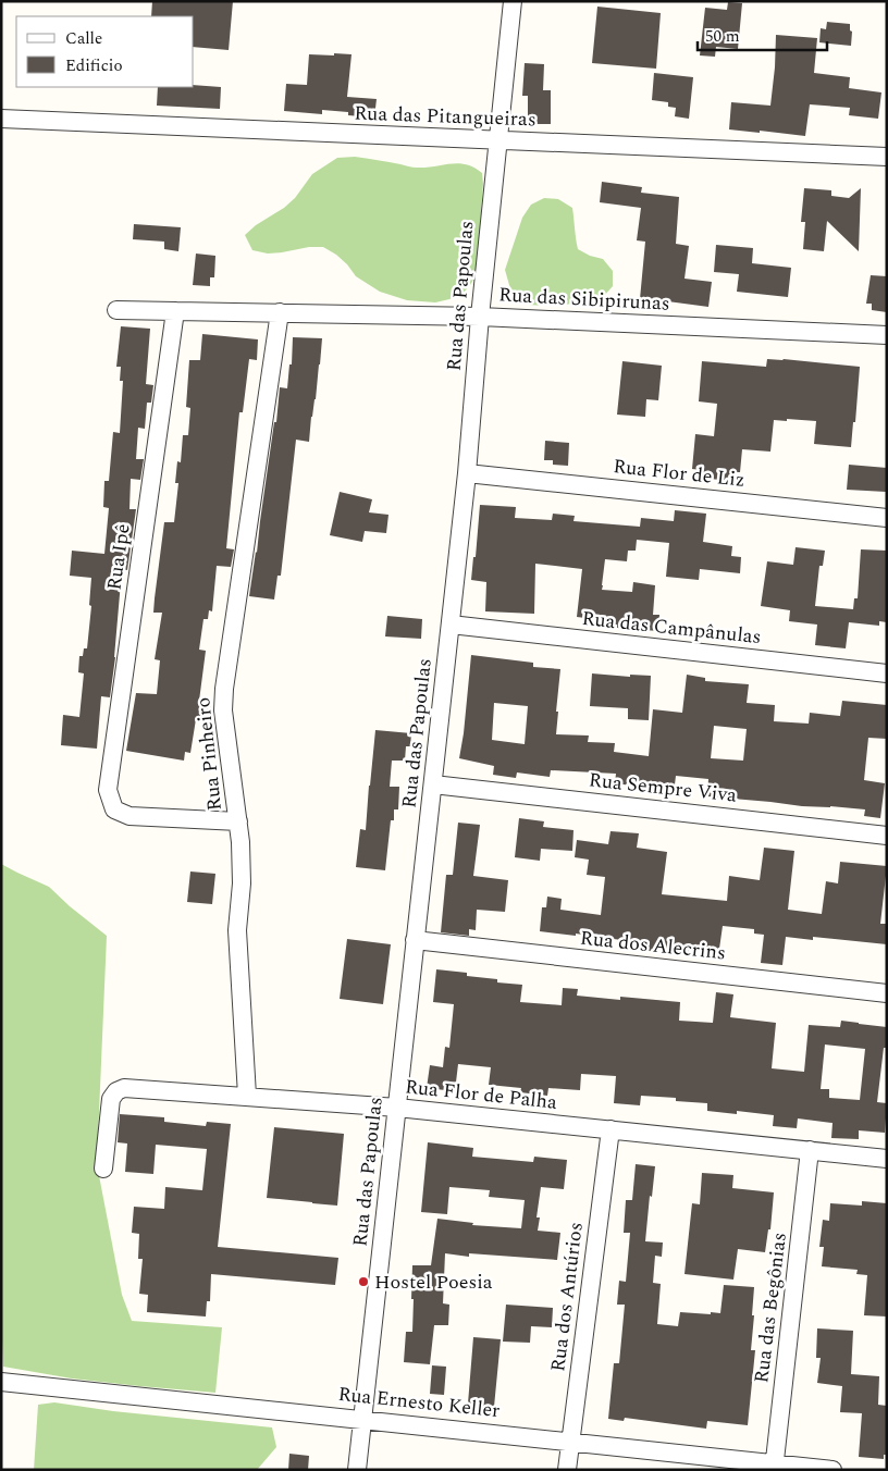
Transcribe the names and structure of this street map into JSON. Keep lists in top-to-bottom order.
{
  "streets": {
    "street": [
      "Rua das Pitangueiras",
      "Rua das Papoulas",
      "Rua das Sibipirunas",
      "Rua Flor de Liz",
      "Rua Ipê",
      "Rua das Campânulas",
      "Rua Pinheiro",
      "Rua Sempre Viva",
      "Rua dos Alecrins",
      "Rua Flor de Palha",
      "Rua dos Antúrios",
      "Rua das Begônias",
      "Rua Ernesto Keller"
    ]
  },
  "crossings": [
    ["Rua das Pitangueiras", "Rua das Papoulas"],
    ["Rua das Papoulas", "Rua das Sibipirunas"],
    ["Rua das Papoulas", "Rua Flor de Liz"],
    ["Rua das Papoulas", "Rua das Campânulas"],
    ["Rua das Papoulas", "Rua Sempre Viva"],
    ["Rua das Papoulas", "Rua dos Alecrins"],
    ["Rua das Papoulas", "Rua Flor de Palha"],
    ["Rua das Papoulas", "Rua Ernesto Keller"],
    ["Rua das Sibipirunas", "Rua Ipê"],
    ["Rua das Sibipirunas", "Rua Pinheiro"],
    ["Rua Ipê", "Rua Pinheiro"],
    ["Rua Pinheiro", "Rua Flor de Palha"],
    ["Rua Flor de Palha", "Rua dos Antúrios"],
    ["Rua Flor de Palha", "Rua das Begônias"],
    ["Rua dos Antúrios", "Rua Ernesto Keller"],
    ["Rua das Begônias", "Rua Ernesto Keller"]
  ],
  "places": ["Hostel Poesia"],
  "legend": ["Calle", "Edificio"],
  "scale_bar": "50 m"
}
